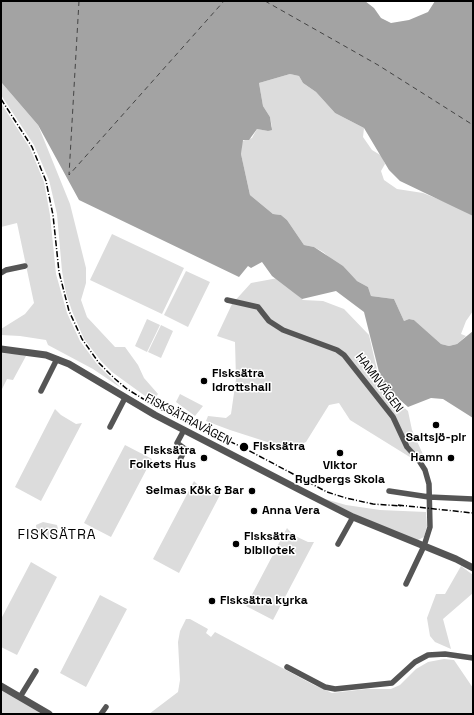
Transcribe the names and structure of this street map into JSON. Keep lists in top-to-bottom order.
{
  "streets": {
    "street": ["HAMNVÄGEN", "FISKSÄTRAVÄGEN"]
  },
  "crossings": [
    ["HAMNVÄGEN", "FISKSÄTRAVÄGEN"]
  ],
  "districts": ["FISKSÄTRA"],
  "places": [
    "Fisksätra idrottshall",
    "Saltsjö-pir",
    "Fisksätra",
    "Viktor Rydbergs Skola",
    "Fisksätra Folkets Hus",
    "Hamn",
    "Selmas Kök & Bar",
    "Anna Vera",
    "Fisksätra bibliotek",
    "Fisksätra kyrka"
  ]
}
